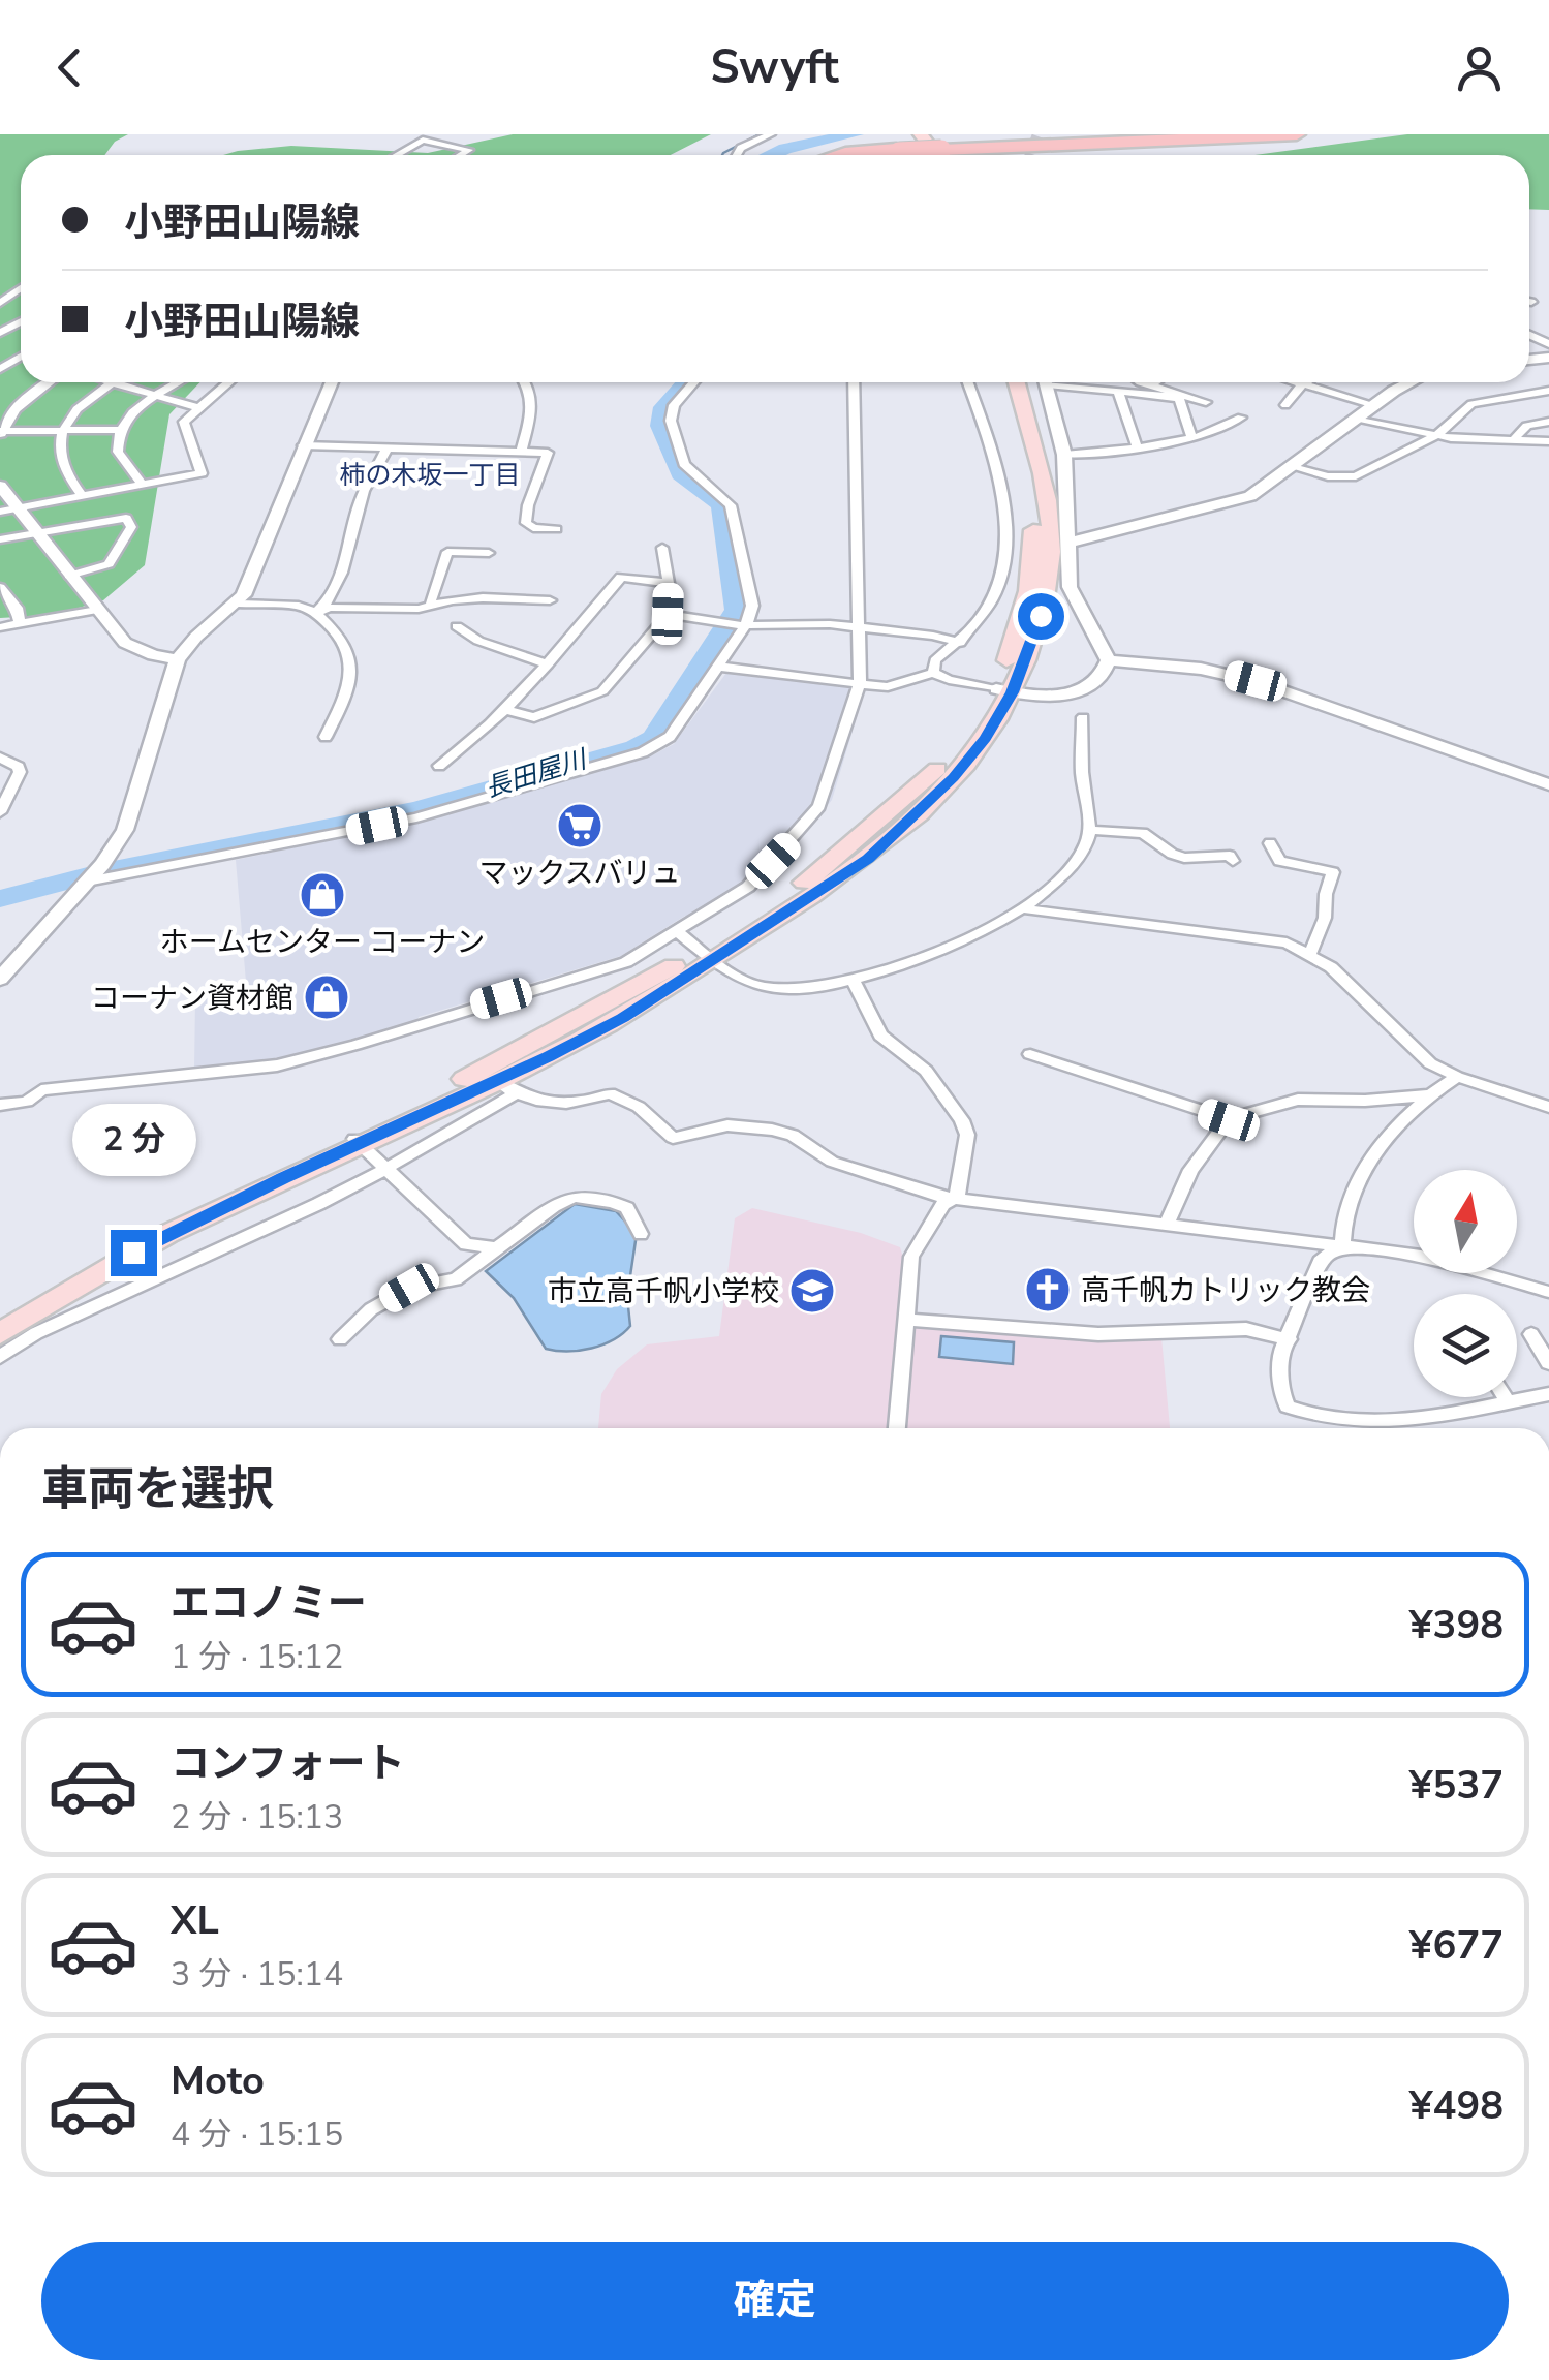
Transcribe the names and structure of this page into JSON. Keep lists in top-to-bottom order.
{
  "districts": ["柿の木坂一丁目"],
  "water": ["長田屋川"],
  "places": {
    "supermarket": ["マックスバリュ"],
    "shop": ["ホームセンター コーナン", "コーナン資材館"],
    "church": ["高千帆カトリック教会"],
    "school or university": ["市立高千帆小学校"]
  },
  "north": "top",
  "page": {
    "header": "Swyft",
    "banner": ["小野田山陽線", "小野田山陽線"],
    "bubble": "2 分",
    "heading": "車両を選択",
    "list": [
      {
        "name": "エコノミー",
        "note": "1 分 · 15:12",
        "value": "¥398"
      },
      {
        "name": "コンフォート",
        "note": "2 分 · 15:13",
        "value": "¥537"
      },
      {
        "name": "XL",
        "note": "3 分 · 15:14",
        "value": "¥677"
      },
      {
        "name": "Moto",
        "note": "4 分 · 15:15",
        "value": "¥498"
      }
    ],
    "buttons": "確定"
  }
}
